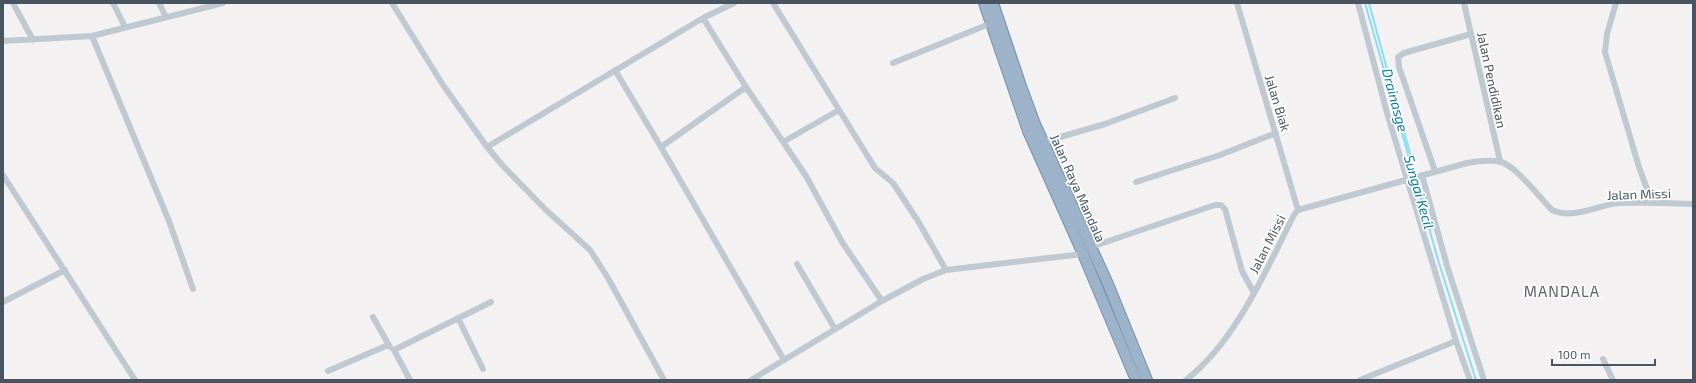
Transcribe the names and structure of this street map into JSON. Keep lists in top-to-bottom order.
{
  "streets": {
    "highway": ["Jalan Raya Mandala"],
    "street": ["Jalan Pendidikan", "Jalan Biak", "Jalan Missi"]
  },
  "crossings": [
    ["Jalan Pendidikan", "Jalan Missi"],
    ["Jalan Biak", "Jalan Missi"]
  ],
  "districts": ["MANDALA"],
  "water": ["Drainasge", "Sungai Kecil"],
  "scale_bar": "100 m"
}
